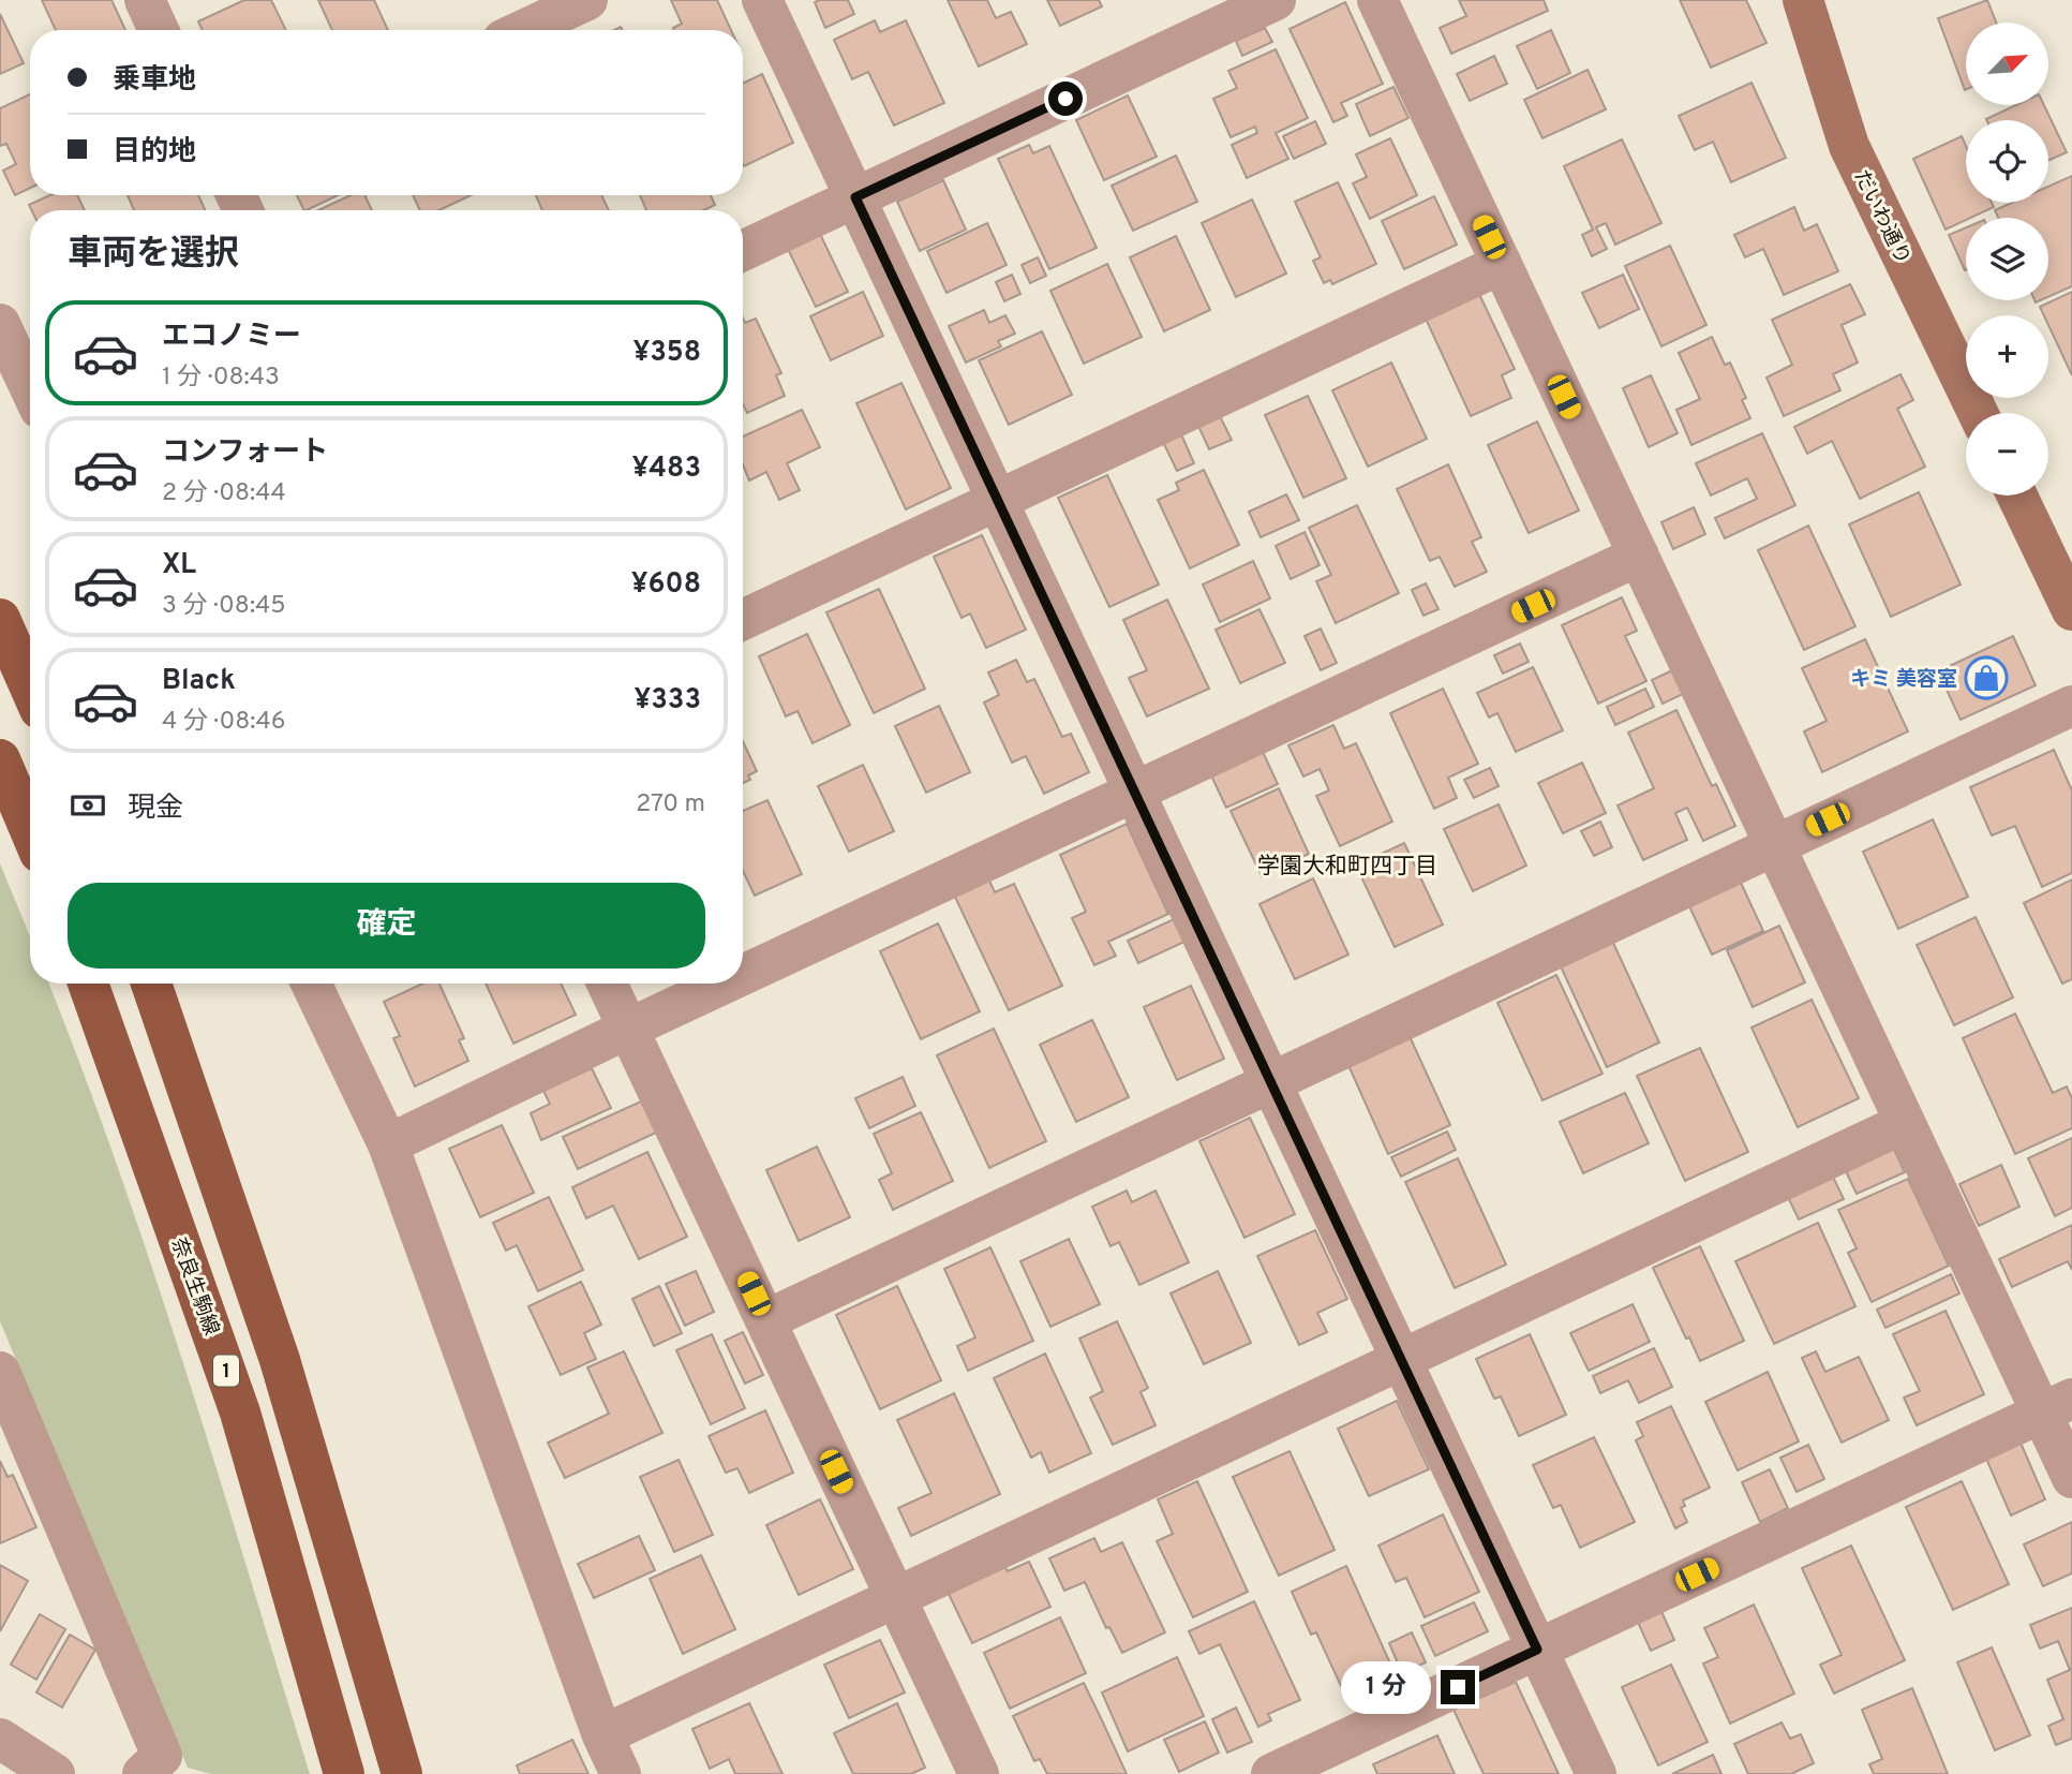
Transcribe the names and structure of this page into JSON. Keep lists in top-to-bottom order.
{
  "streets": {
    "main road": ["奈良生駒線", "1"],
    "street": ["だいわ通り"]
  },
  "districts": ["学園大和町四丁目"],
  "places": {
    "shop": ["キミ 美容室"]
  },
  "north": "top right",
  "page": {
    "map_buttons": ["+", "−"],
    "banner": ["乗車地", "目的地"],
    "heading": "車両を選択",
    "list": [
      {
        "name": "エコノミー",
        "note": "1 分 · 08:43",
        "value": "¥358"
      },
      {
        "name": "コンフォート",
        "note": "2 分 · 08:44",
        "value": "¥483"
      },
      {
        "name": "XL",
        "note": "3 分 · 08:45",
        "value": "¥608"
      },
      {
        "name": "Black",
        "note": "4 分 · 08:46",
        "value": "¥333"
      }
    ],
    "pay": ["現金", "270 m"],
    "buttons": "確定",
    "bubble": "1 分"
  }
}
